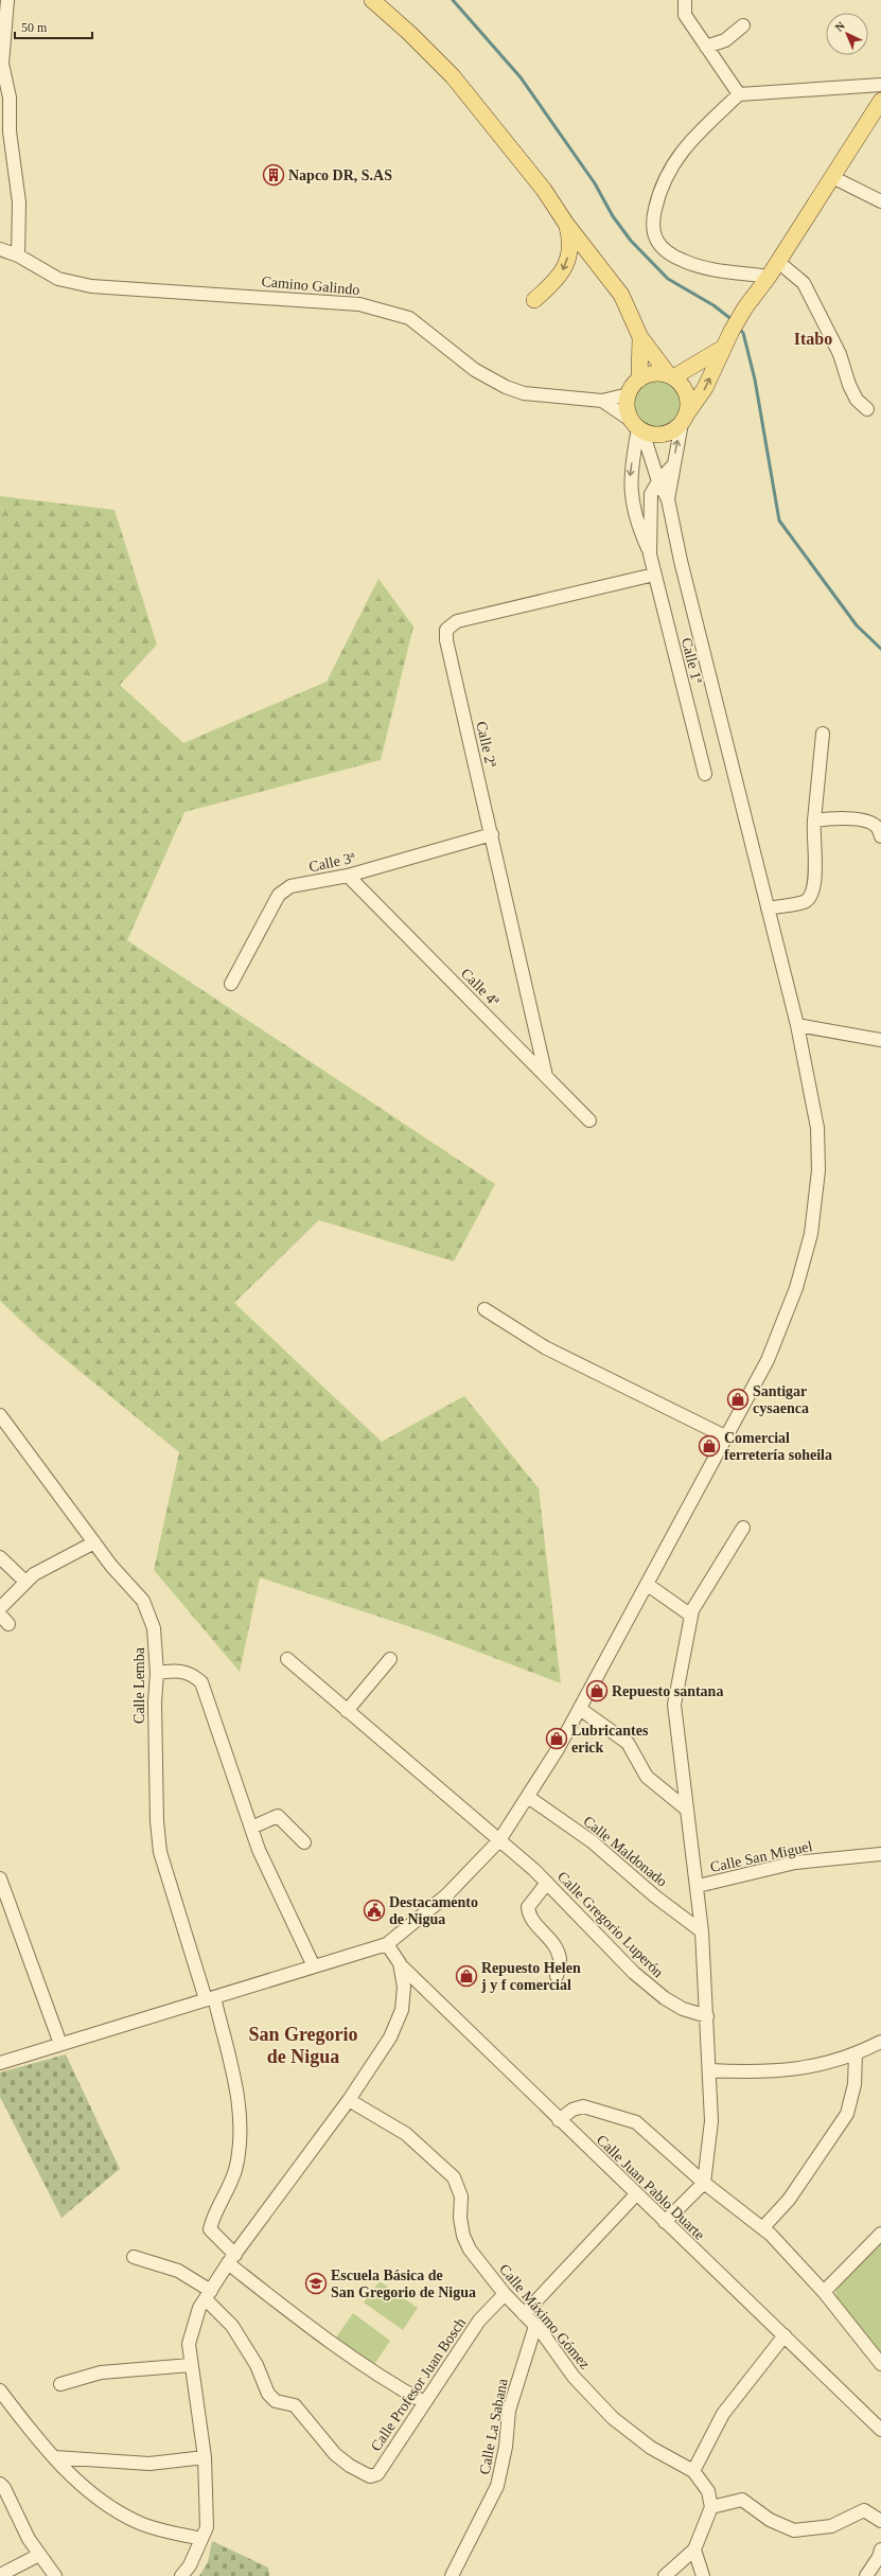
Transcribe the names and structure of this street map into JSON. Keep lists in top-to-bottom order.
{
  "streets": {
    "street": [
      "Camino Galindo",
      "Calle 1ª",
      "Calle 2ª",
      "Calle 3ª",
      "Calle 4ª",
      "Calle Lemba",
      "Calle Maldonado",
      "Calle San Miguel",
      "Calle Gregorio Luperón",
      "Calle Juan Pablo Duarte",
      "Calle Máximo Gómez",
      "Calle Profesor Juan Bosch",
      "Calle La Sabana"
    ]
  },
  "crossings": [
    ["Camino Galindo", "Calle 1ª"],
    ["Calle 1ª", "Calle 2ª"],
    ["Calle 2ª", "Calle 3ª"],
    ["Calle 2ª", "Calle 4ª"],
    ["Calle 3ª", "Calle 4ª"],
    ["Calle Máximo Gómez", "Calle Profesor Juan Bosch"],
    ["Calle Máximo Gómez", "Calle La Sabana"]
  ],
  "districts": ["Itabo", "San Gregorio de Nigua"],
  "places": {
    "building": ["Napco DR, S.AS"],
    "shop": [
      "Santigar cysaenca",
      "Comercial ferretería soheila",
      "Repuesto santana",
      "Lubricantes erick",
      "Repuesto Helen j y f comercial"
    ],
    "public building": ["Destacamento de Nigua"],
    "school or university": ["Escuela Básica de San Gregorio de Nigua"]
  },
  "scale_bar": "50 m",
  "north": "top left"
}
